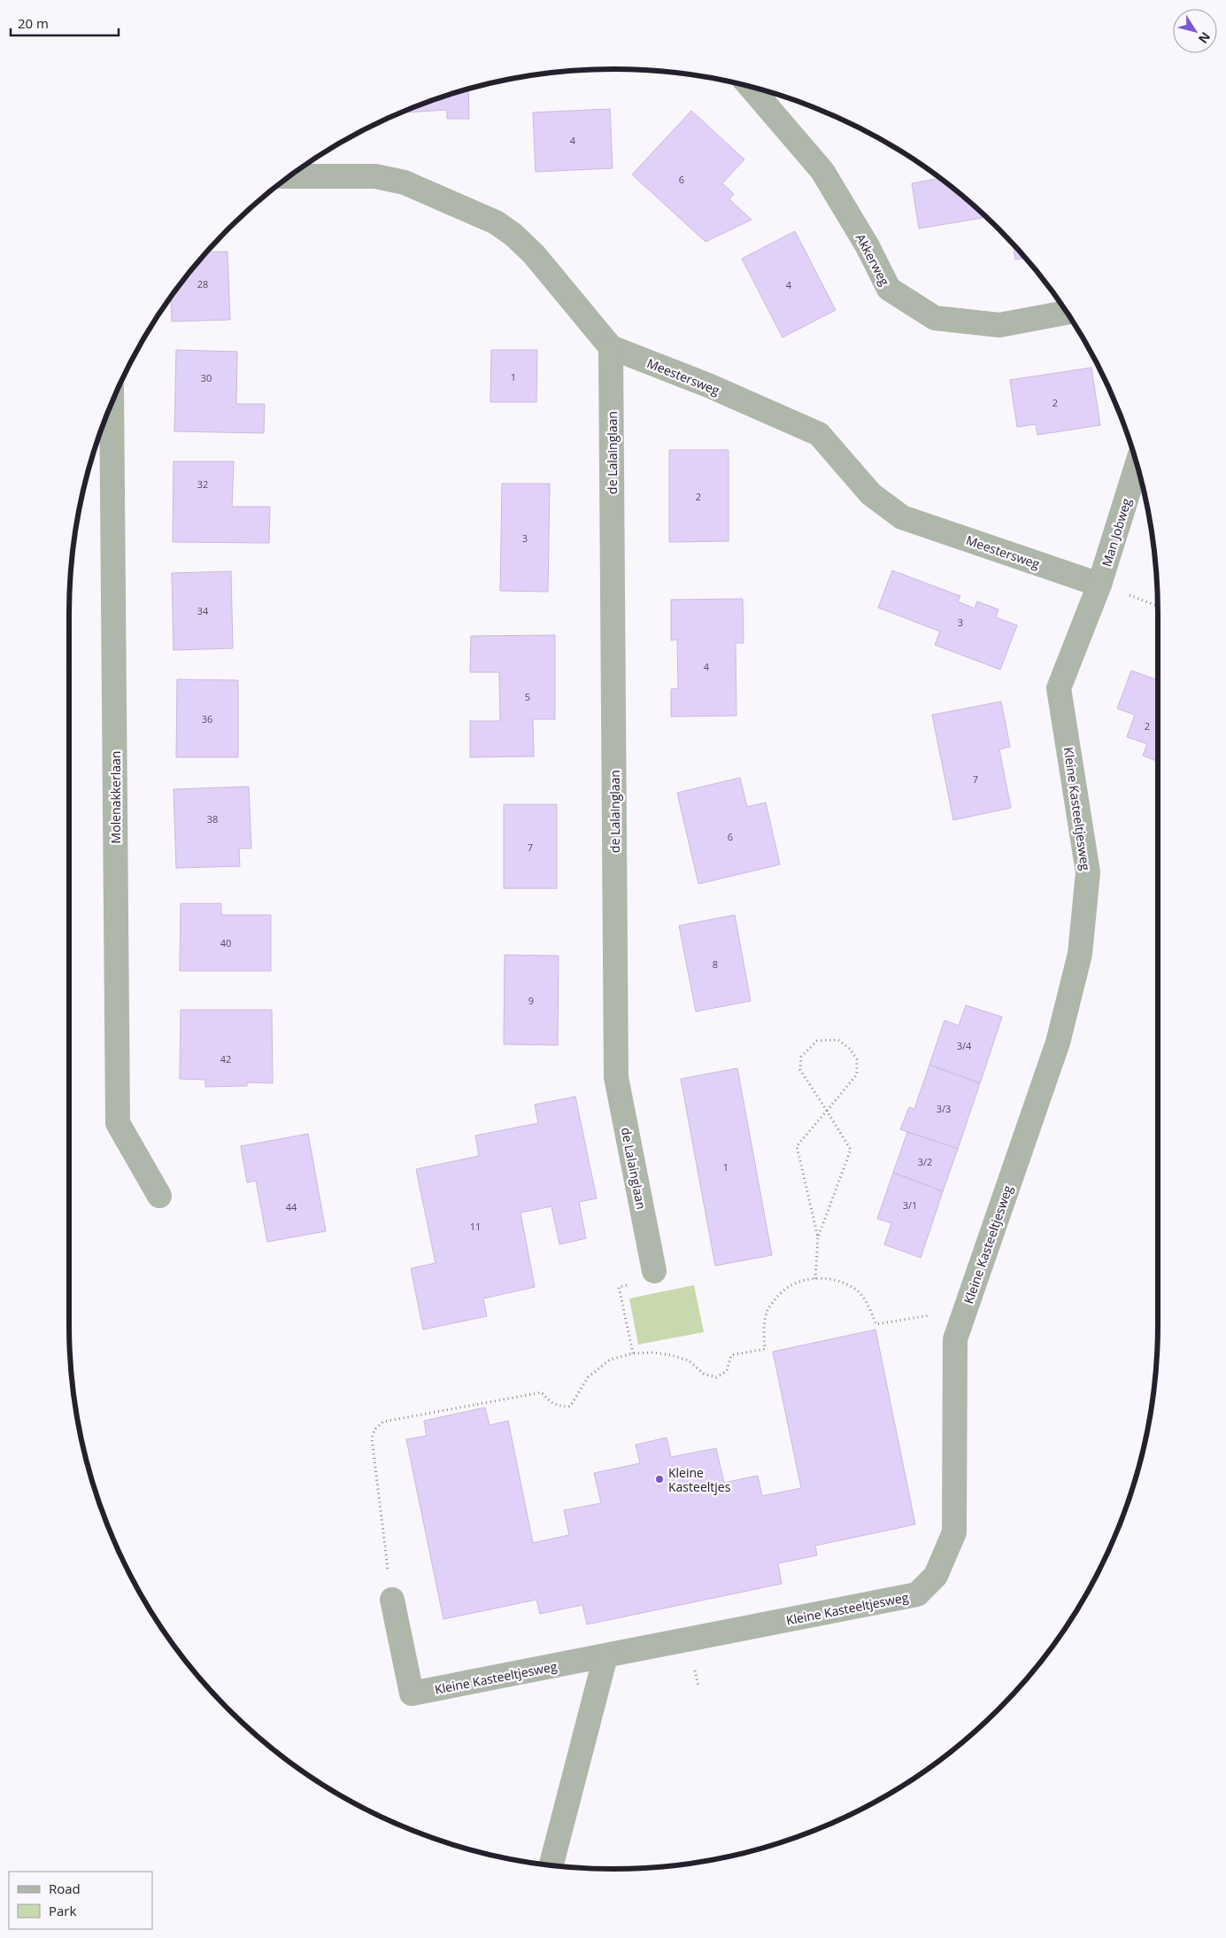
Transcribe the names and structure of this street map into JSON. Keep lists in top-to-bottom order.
{
  "streets": {
    "street": [
      "Akkerweg",
      "Meestersweg",
      "de Lalainglaan",
      "Man Jobweg",
      "Molenakkerlaan",
      "Kleine Kasteeltjesweg"
    ]
  },
  "crossings": [
    ["Meestersweg", "de Lalainglaan"],
    ["Meestersweg", "Man Jobweg"],
    ["Meestersweg", "Kleine Kasteeltjesweg"],
    ["Man Jobweg", "Kleine Kasteeltjesweg"]
  ],
  "places": ["Kleine Kasteeltjes"],
  "house_numbers": [
    "4",
    "6",
    "28",
    "4",
    "1",
    "30",
    "2",
    "32",
    "2",
    "3",
    "34",
    "3",
    "4",
    "5",
    "36",
    "2",
    "7",
    "38",
    "6",
    "7",
    "40",
    "8",
    "9",
    "3/4",
    "42",
    "3/3",
    "3/2",
    "1",
    "3/1",
    "44",
    "11"
  ],
  "legend": ["Road", "Park"],
  "scale_bar": "20 m",
  "north": "bottom right"
}
